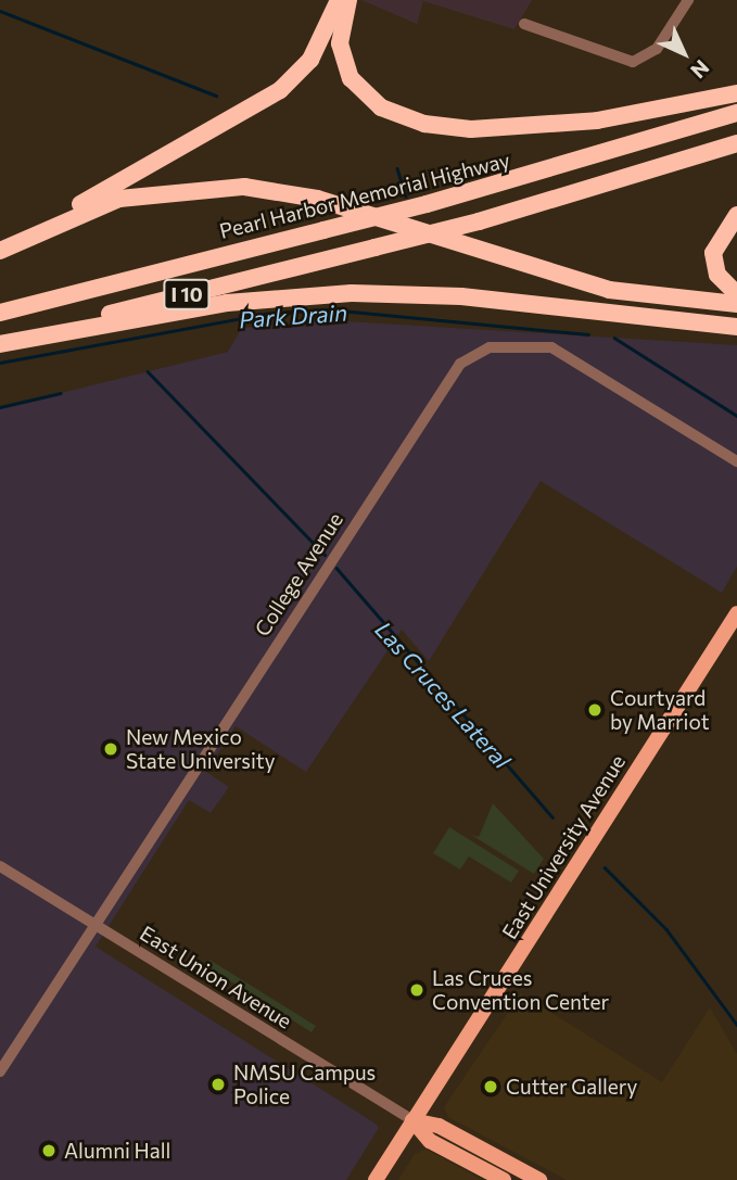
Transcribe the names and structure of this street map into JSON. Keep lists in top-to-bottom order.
{
  "streets": {
    "highway": ["Pearl Harbor Memorial Highway", "I 10"],
    "main road": ["East University Avenue"],
    "street": ["College Avenue", "East Union Avenue"]
  },
  "crossings": [
    ["College Avenue", "East Union Avenue"],
    ["East University Avenue", "East Union Avenue"]
  ],
  "water": ["Park Drain", "Las Cruces Lateral"],
  "places": [
    "Courtyard by Marriot",
    "New Mexico State University",
    "Las Cruces Convention Center",
    "NMSU Campus Police",
    "Cutter Gallery",
    "Alumni Hall"
  ],
  "north": "bottom right"
}
